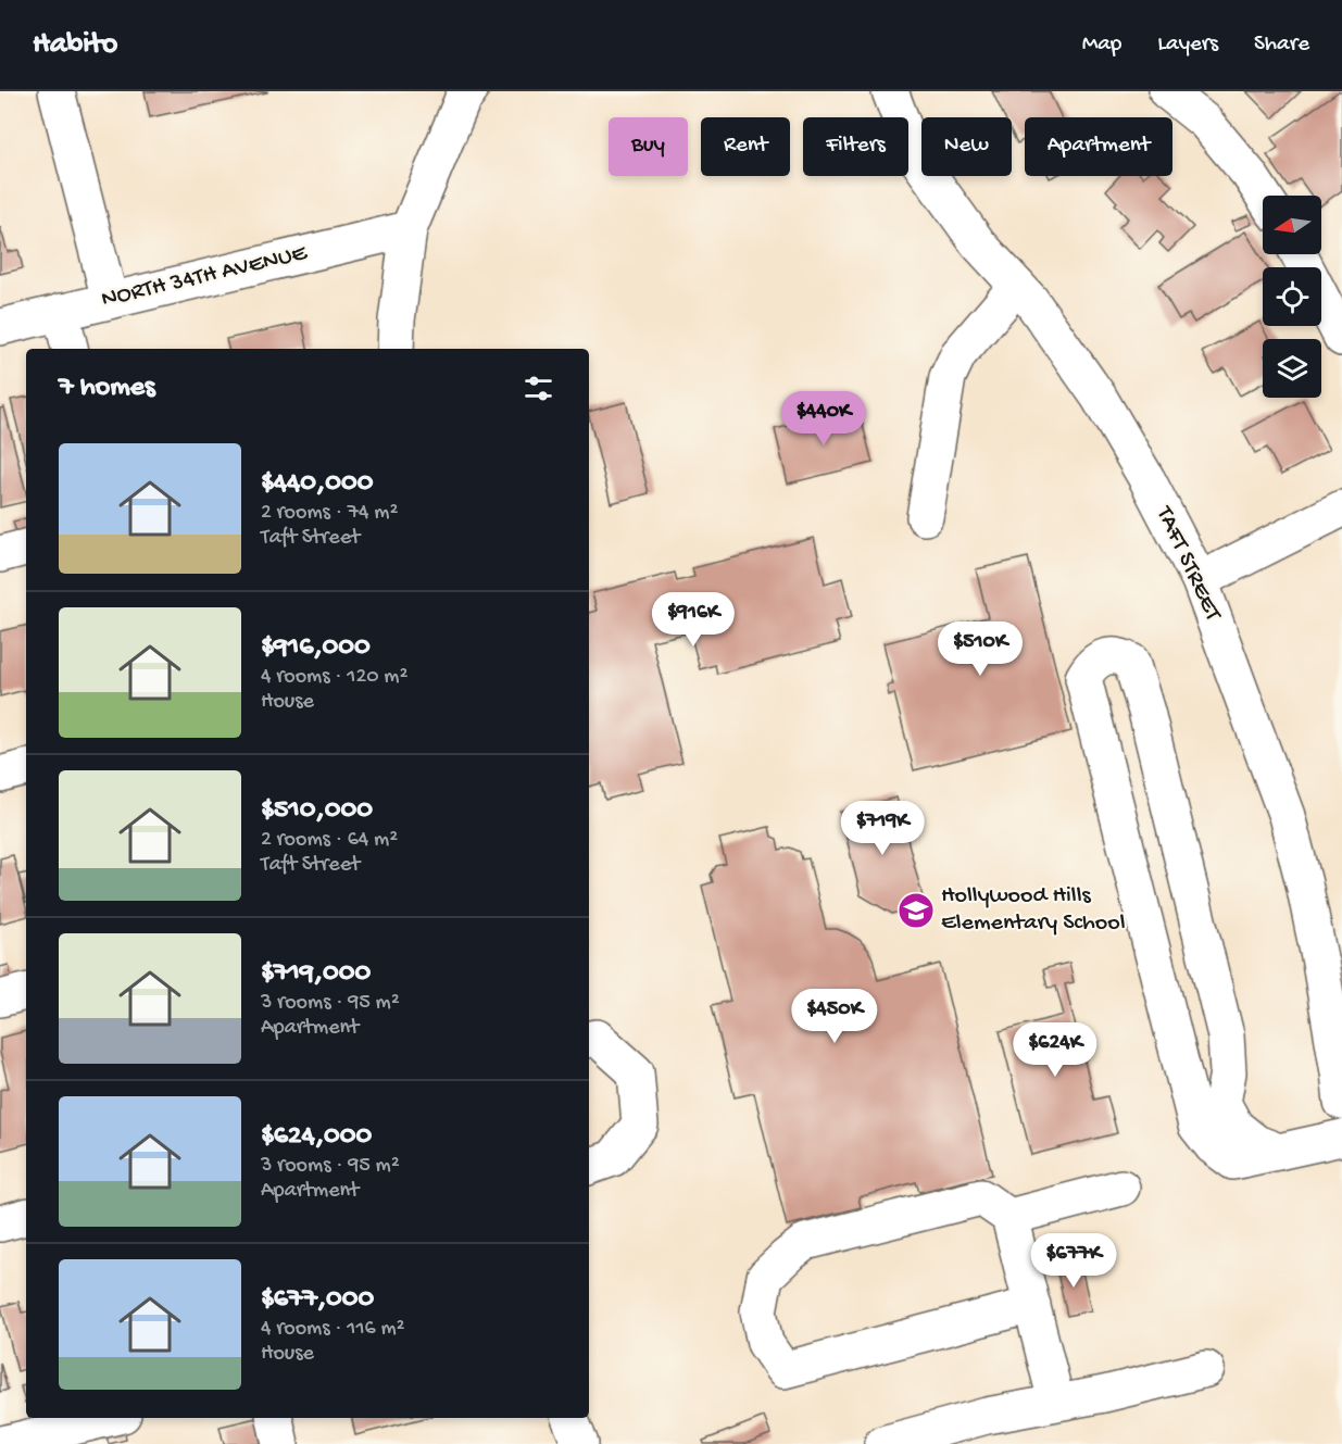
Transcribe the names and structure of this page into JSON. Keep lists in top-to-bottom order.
{
  "streets": {
    "street": ["NORTH 34TH AVENUE", "TAFT STREET"]
  },
  "places": {
    "school or university": ["Hollywood Hills Elementary School"]
  },
  "north": "left",
  "page": {
    "header": "Habito",
    "nav": ["Map", "Layers", "Share"],
    "chip": [
      "Buy",
      "Rent",
      "Filters",
      "New",
      "Apartment"
    ],
    "heading": "7 homes",
    "price": [
      "$440K",
      "$916K",
      "$510K",
      "$719K",
      "$450K",
      "$624K",
      "$677K"
    ],
    "list": [
      {
        "name": "$440,000",
        "note": "2 rooms · 74 m² · Taft Street"
      },
      {
        "name": "$916,000",
        "note": "4 rooms · 120 m² · House"
      },
      {
        "name": "$510,000",
        "note": "2 rooms · 64 m² · Taft Street"
      },
      {
        "name": "$719,000",
        "note": "3 rooms · 95 m² · Apartment"
      },
      {
        "name": "$624,000",
        "note": "3 rooms · 95 m² · Apartment"
      },
      {
        "name": "$677,000",
        "note": "4 rooms · 116 m² · House"
      }
    ]
  }
}
